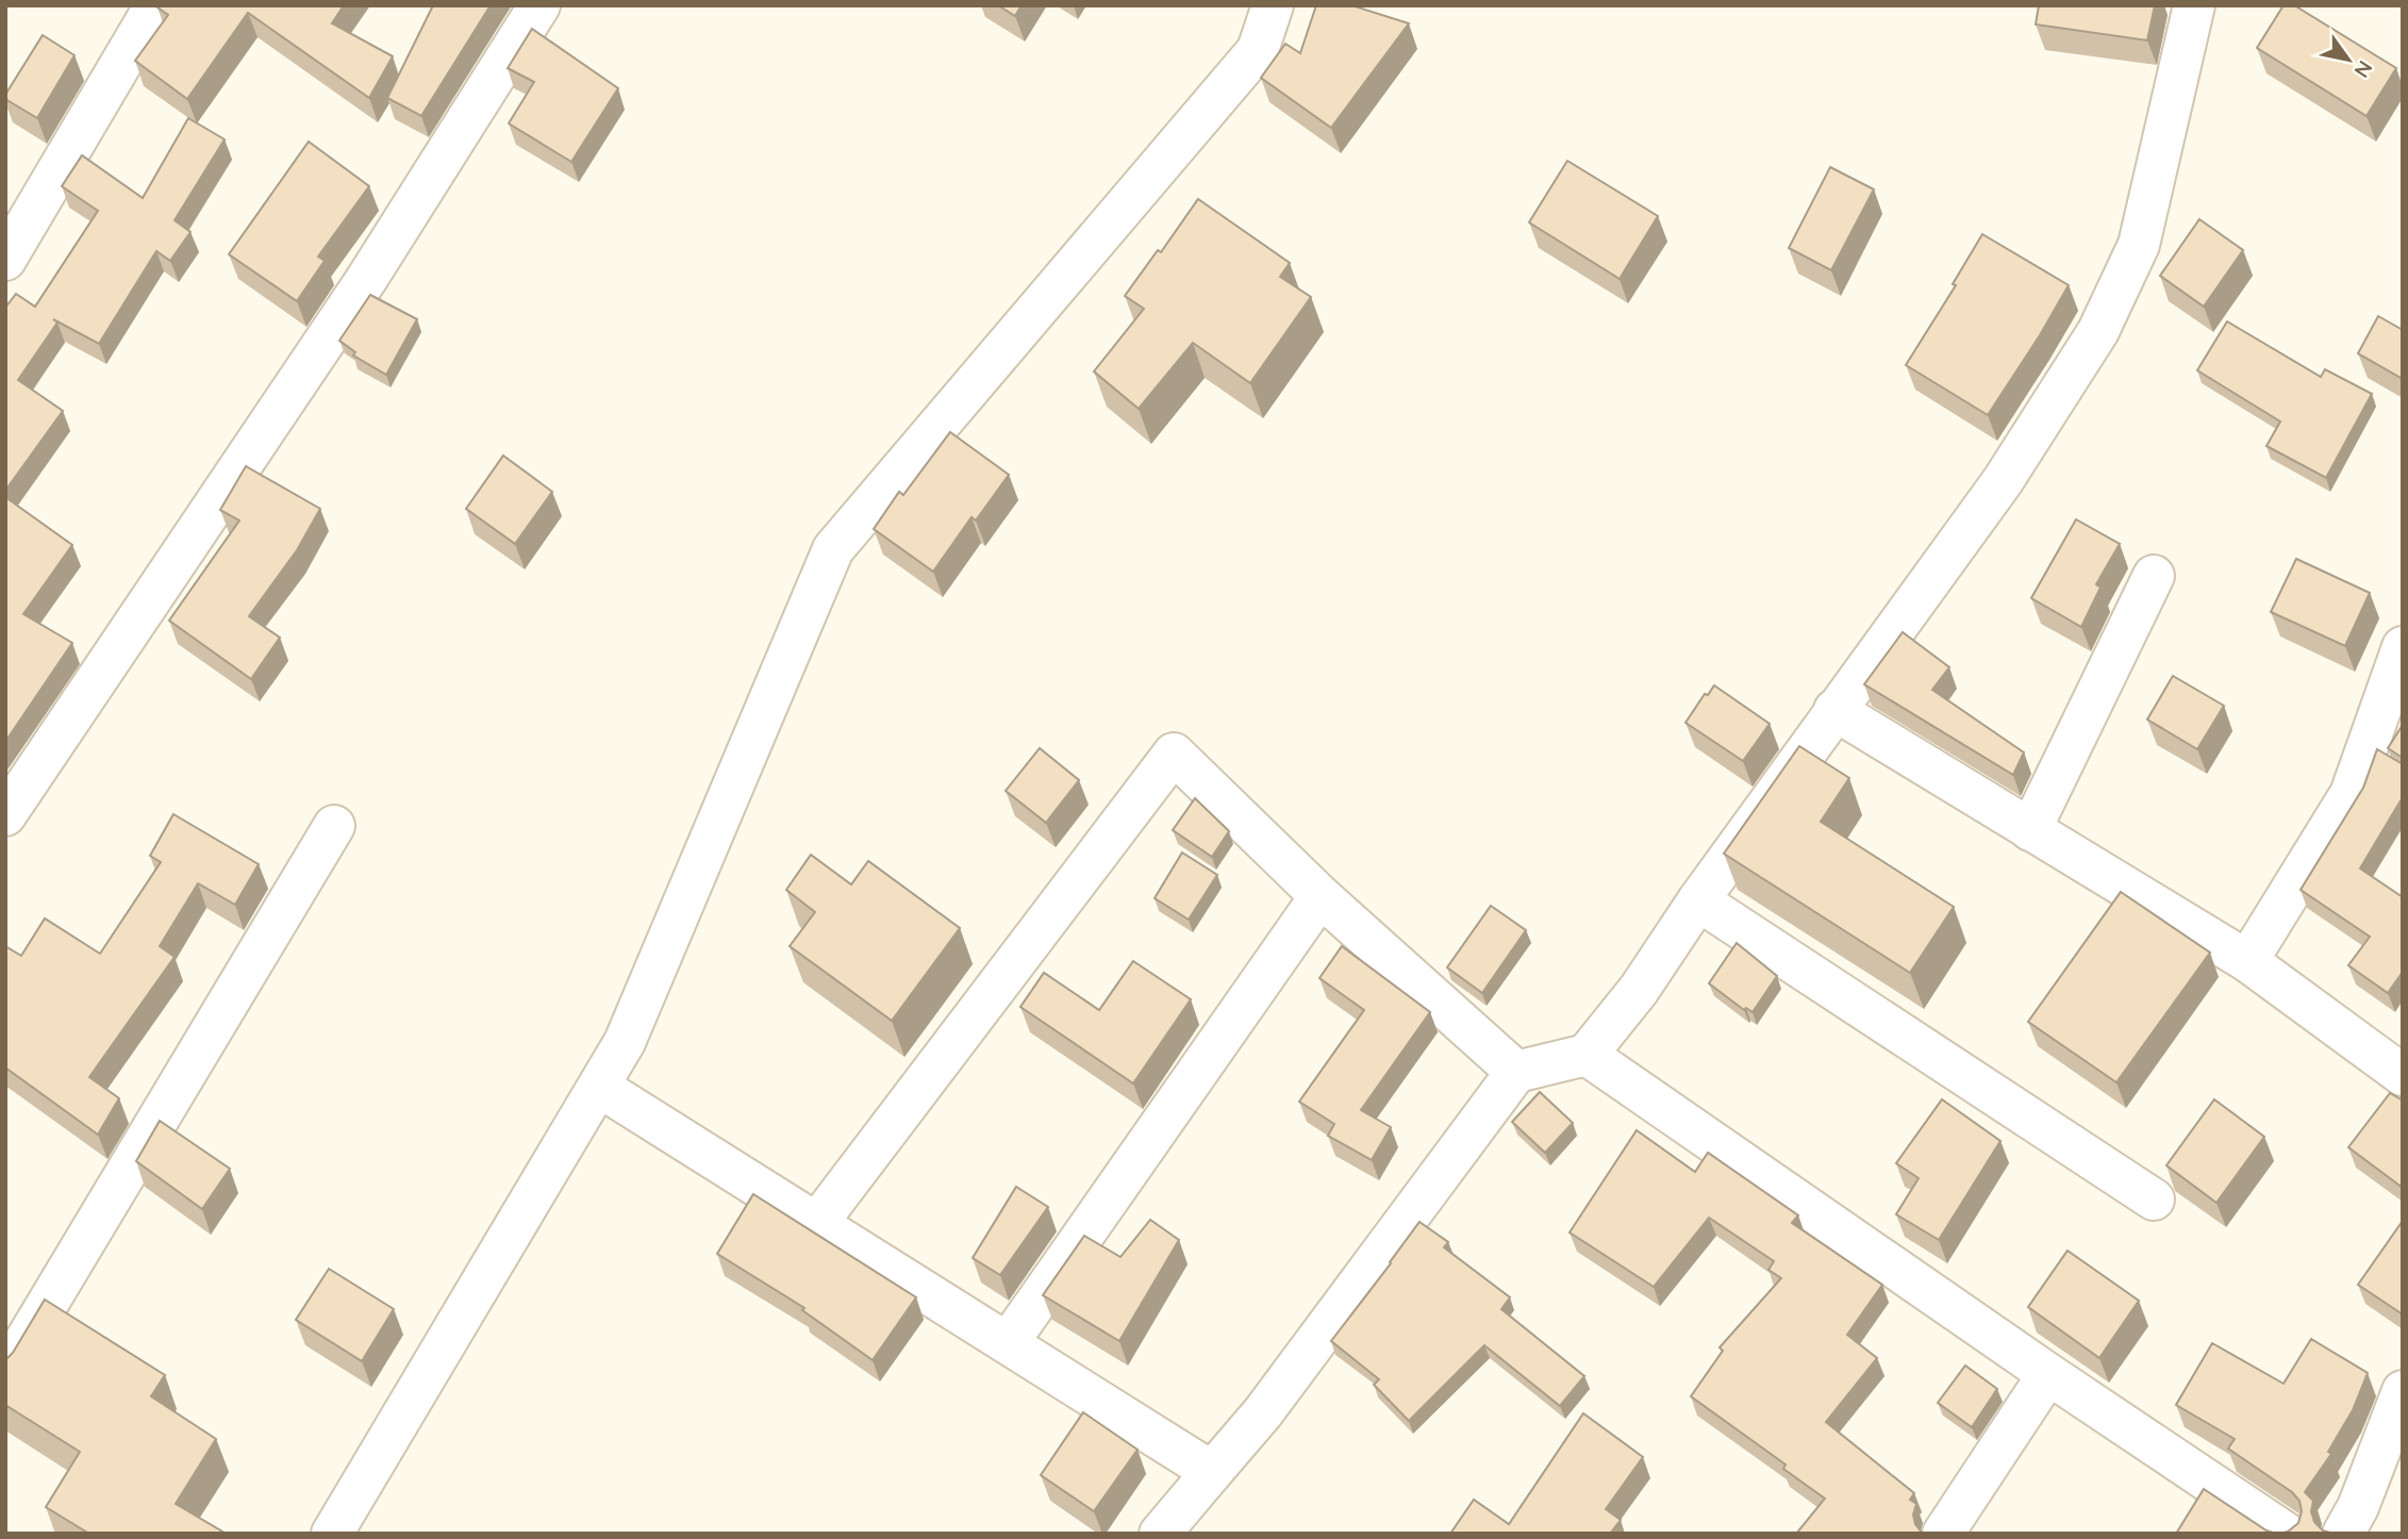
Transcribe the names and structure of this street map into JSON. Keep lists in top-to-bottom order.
{
  "north": "bottom right"
}
